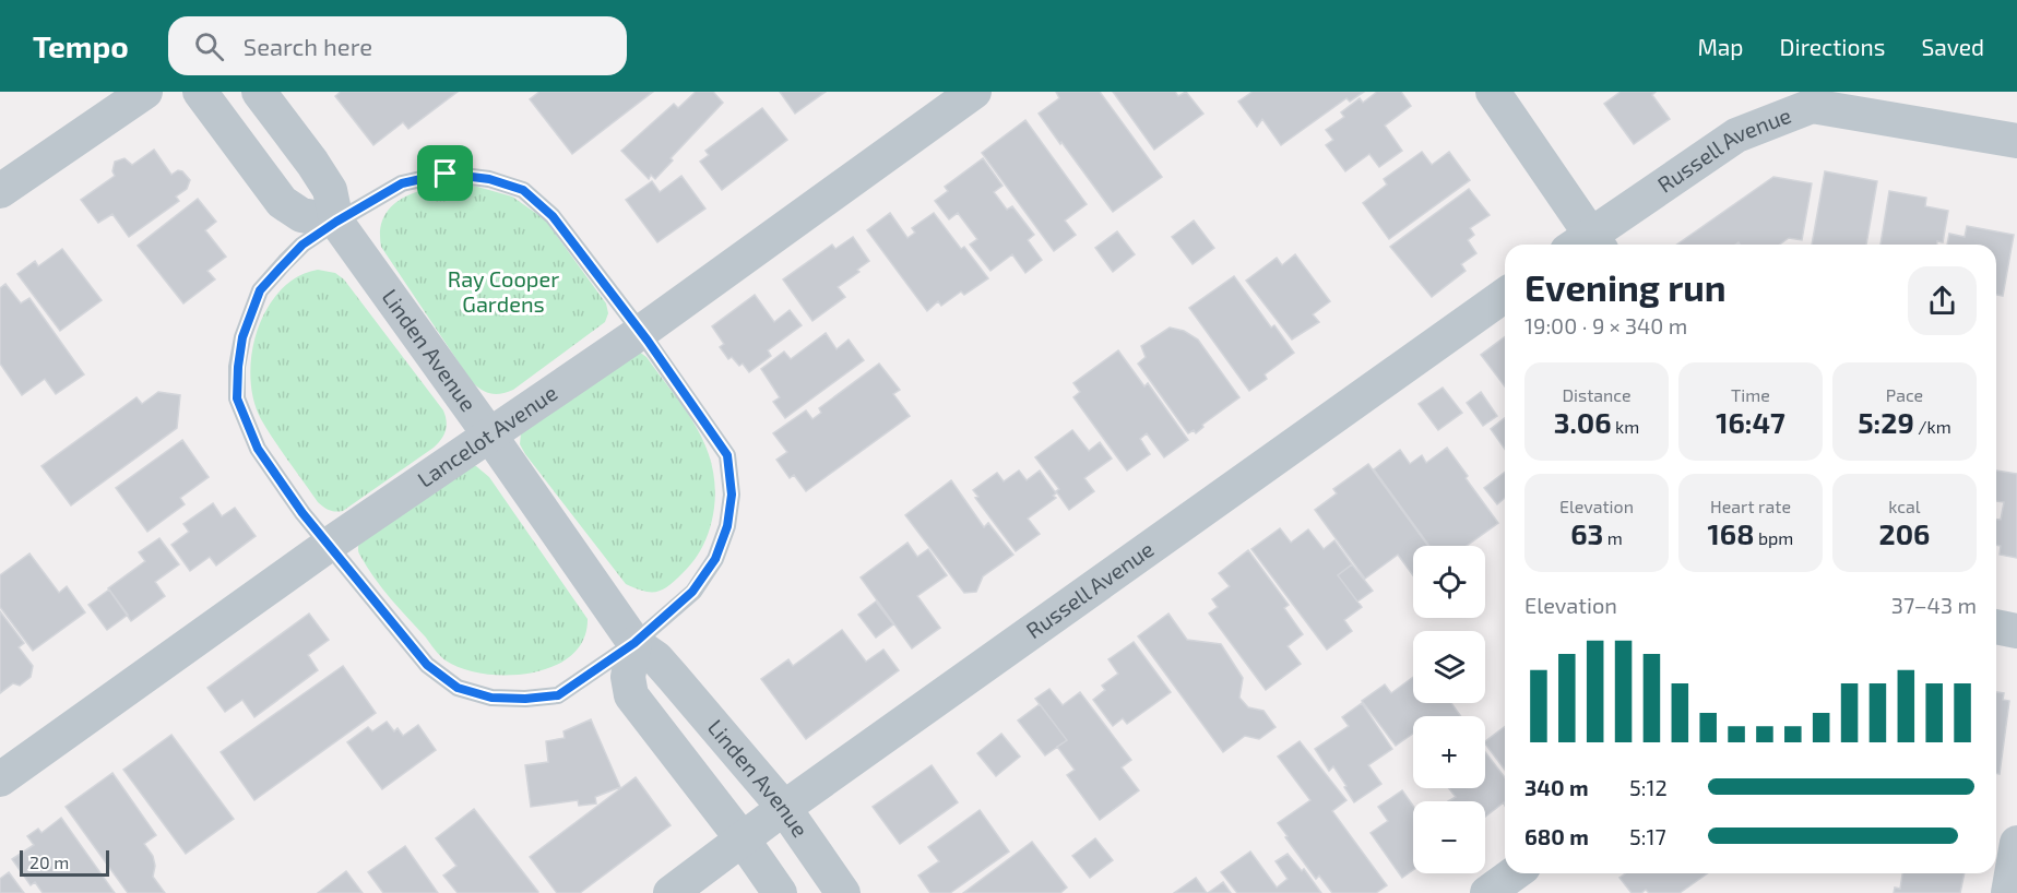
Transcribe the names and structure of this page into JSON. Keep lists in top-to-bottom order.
{
  "streets": {
    "street": ["Russell Avenue", "Linden Avenue", "Lancelot Avenue"]
  },
  "crossings": [
    ["Russell Avenue", "Linden Avenue"],
    ["Linden Avenue", "Lancelot Avenue"]
  ],
  "parks": ["Ray Cooper Gardens"],
  "scale_bar": "20 m",
  "page": {
    "header": "Tempo",
    "search": "Search here",
    "nav": ["Map", "Directions", "Saved"],
    "heading": ["Evening run", "19:00 · 9 × 340 m"],
    "stats": [
      ["Distance", "3.06 km"],
      ["Time", "16:47"],
      ["Pace", "5:29 /km"],
      ["Elevation", "63 m"],
      ["Heart rate", "168 bpm"],
      ["kcal", "206"]
    ],
    "map_buttons": ["+", "−"],
    "chart": ["Elevation", "37–43 m"],
    "list": [
      {
        "name": "340 m",
        "note": "5:12"
      },
      {
        "name": "680 m",
        "note": "5:17"
      }
    ],
    "scale": "20 m"
  }
}
